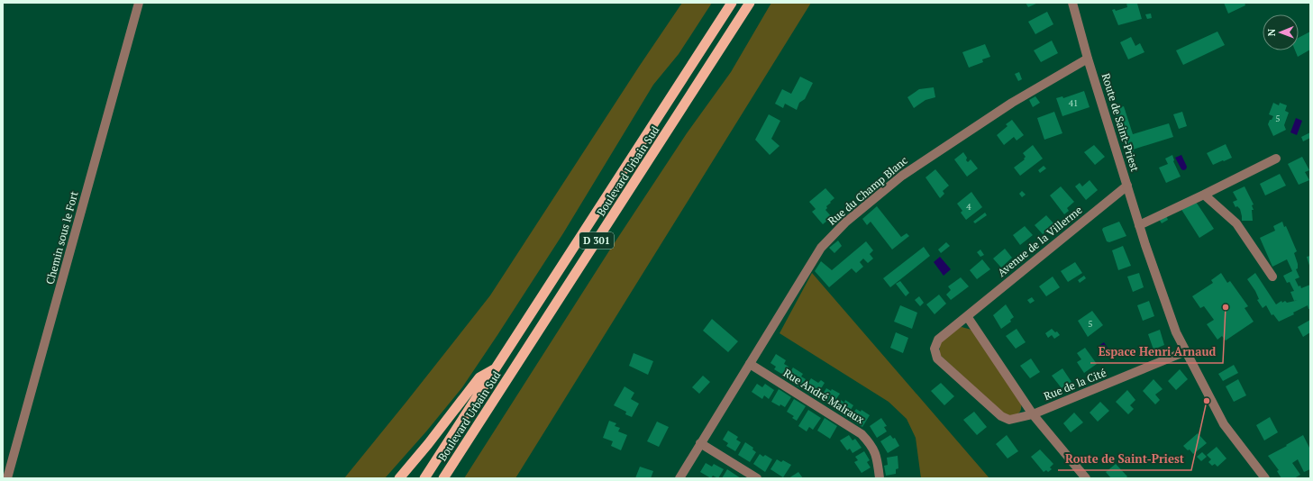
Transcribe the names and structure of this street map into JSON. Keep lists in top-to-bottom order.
{
  "streets": {
    "highway": ["Boulevard Urbain Sud", "D 301"],
    "street": [
      "Route de Saint-Priest",
      "Rue du Champ Blanc",
      "Chemin sous le Fort",
      "Avenue de la Villerme",
      "Rue de la Cité",
      "Rue André Malraux"
    ]
  },
  "crossings": [
    ["Route de Saint-Priest", "Rue du Champ Blanc"],
    ["Route de Saint-Priest", "Avenue de la Villerme"],
    ["Route de Saint-Priest", "Rue de la Cité"],
    ["Rue du Champ Blanc", "Rue André Malraux"],
    ["Avenue de la Villerme", "Rue de la Cité"]
  ],
  "places": ["Espace Henri Arnaud", "Route de Saint-Priest"],
  "house_numbers": [
    "41",
    "5",
    "4",
    "5"
  ],
  "north": "left"
}
